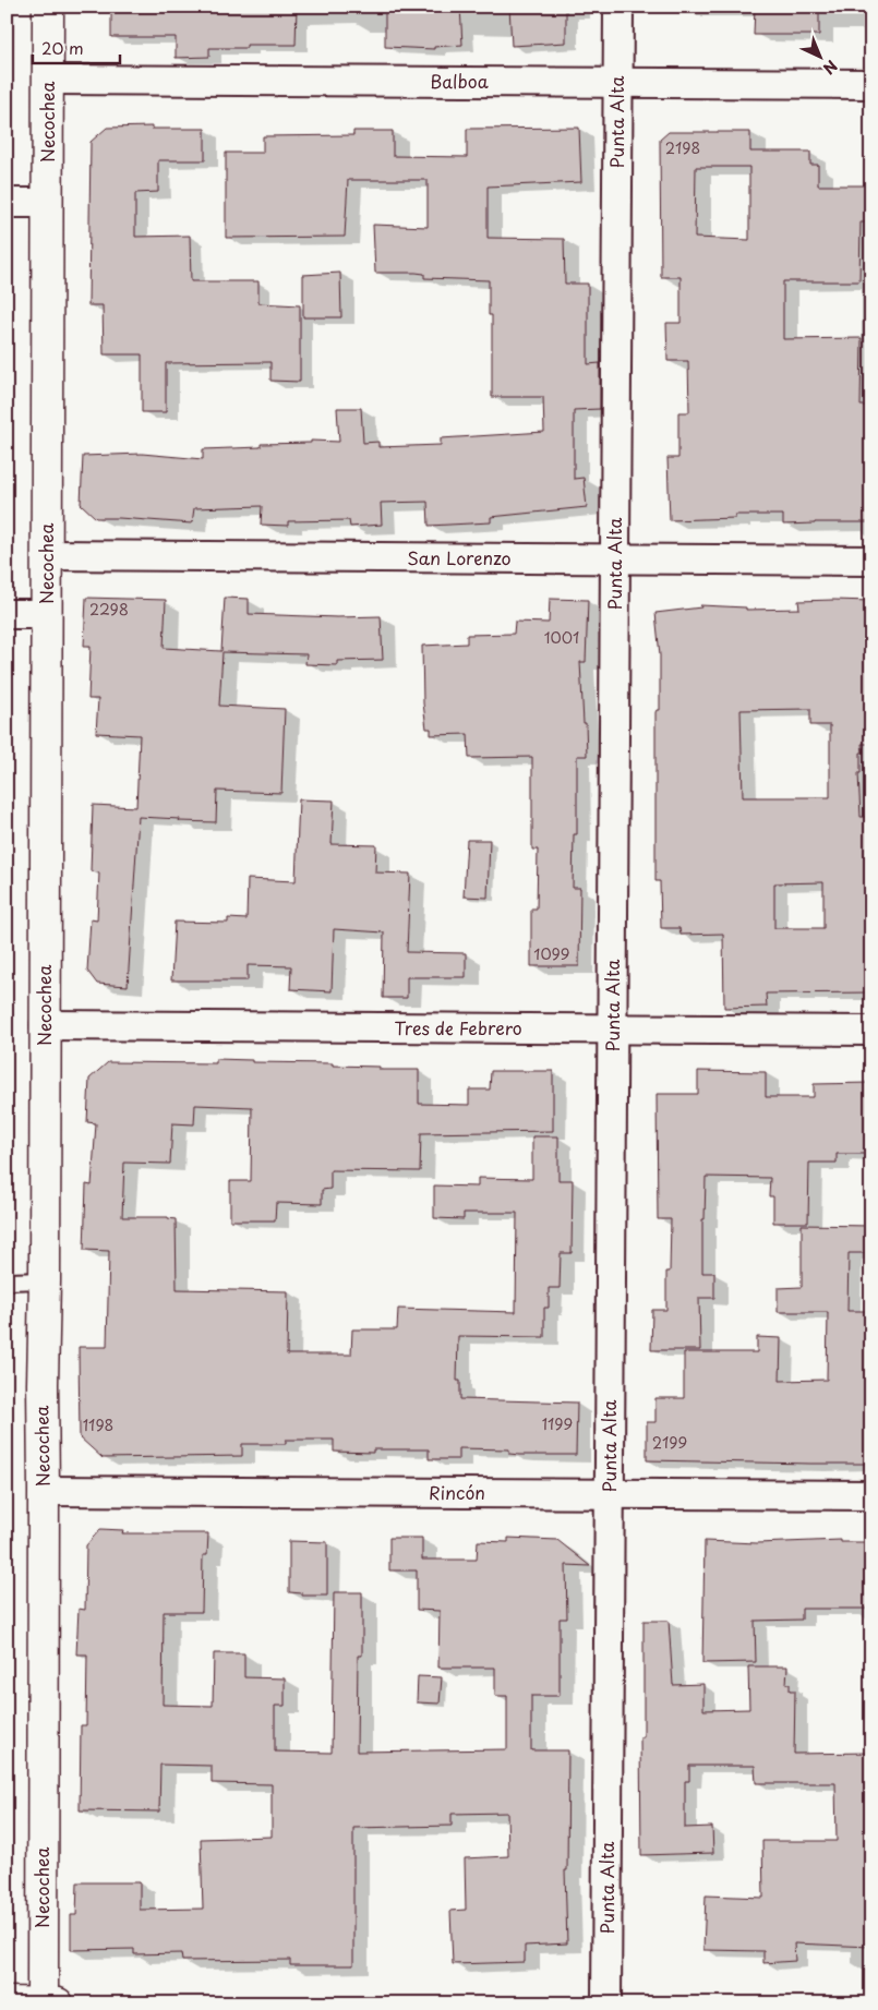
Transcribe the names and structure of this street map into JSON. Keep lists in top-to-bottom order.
{
  "streets": {
    "main road": ["Necochea"],
    "street": [
      "Balboa",
      "Punta Alta",
      "San Lorenzo",
      "Tres de Febrero",
      "Rincón"
    ]
  },
  "crossings": [
    ["Balboa", "Necochea"],
    ["Balboa", "Punta Alta"],
    ["Necochea", "San Lorenzo"],
    ["Necochea", "Tres de Febrero"],
    ["Necochea", "Rincón"],
    ["Punta Alta", "San Lorenzo"],
    ["Punta Alta", "Tres de Febrero"],
    ["Punta Alta", "Rincón"]
  ],
  "house_numbers": [
    "2198",
    "2298",
    "1001",
    "1099",
    "1199",
    "1198",
    "2199"
  ],
  "scale_bar": "20 m",
  "north": "bottom right"
}
